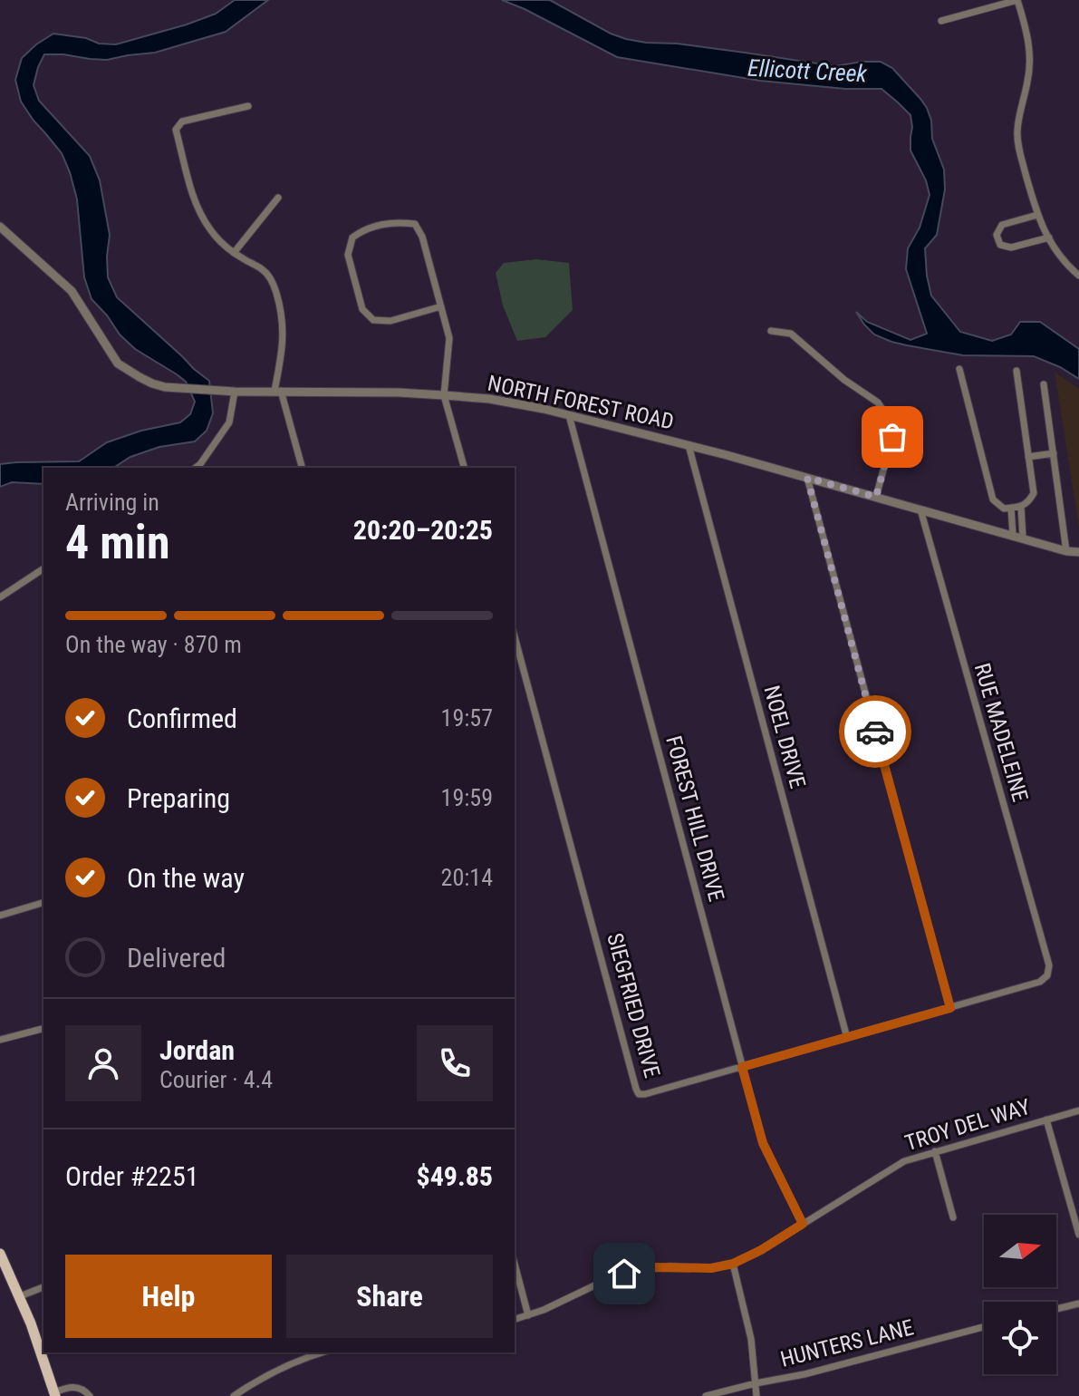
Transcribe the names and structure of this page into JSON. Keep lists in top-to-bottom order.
{
  "streets": {
    "street": [
      "NORTH FOREST ROAD",
      "RUE MADELEINE",
      "NOEL DRIVE",
      "FOREST HILL DRIVE",
      "SIEGFRIED DRIVE",
      "TROY DEL WAY",
      "HUNTERS LANE"
    ]
  },
  "crossings": [
    ["NORTH FOREST ROAD", "RUE MADELEINE"],
    ["NORTH FOREST ROAD", "NOEL DRIVE"],
    ["NORTH FOREST ROAD", "FOREST HILL DRIVE"],
    ["RUE MADELEINE", "SIEGFRIED DRIVE"],
    ["NOEL DRIVE", "SIEGFRIED DRIVE"],
    ["FOREST HILL DRIVE", "SIEGFRIED DRIVE"],
    ["FOREST HILL DRIVE", "TROY DEL WAY"]
  ],
  "water": ["Ellicott Creek"],
  "north": "right",
  "page": {
    "heading": ["4 min", "Arriving in", "20:20–20:25"],
    "panel": [
      "Jordan",
      "Courier · 4.4",
      "Order #2251",
      "$49.85"
    ],
    "bar": "On the way · 870 m",
    "list": [
      ["Confirmed", "19:57"],
      ["Preparing", "19:59"],
      ["On the way", "20:14"],
      "Delivered"
    ],
    "buttons": ["Help", "Share"]
  }
}
